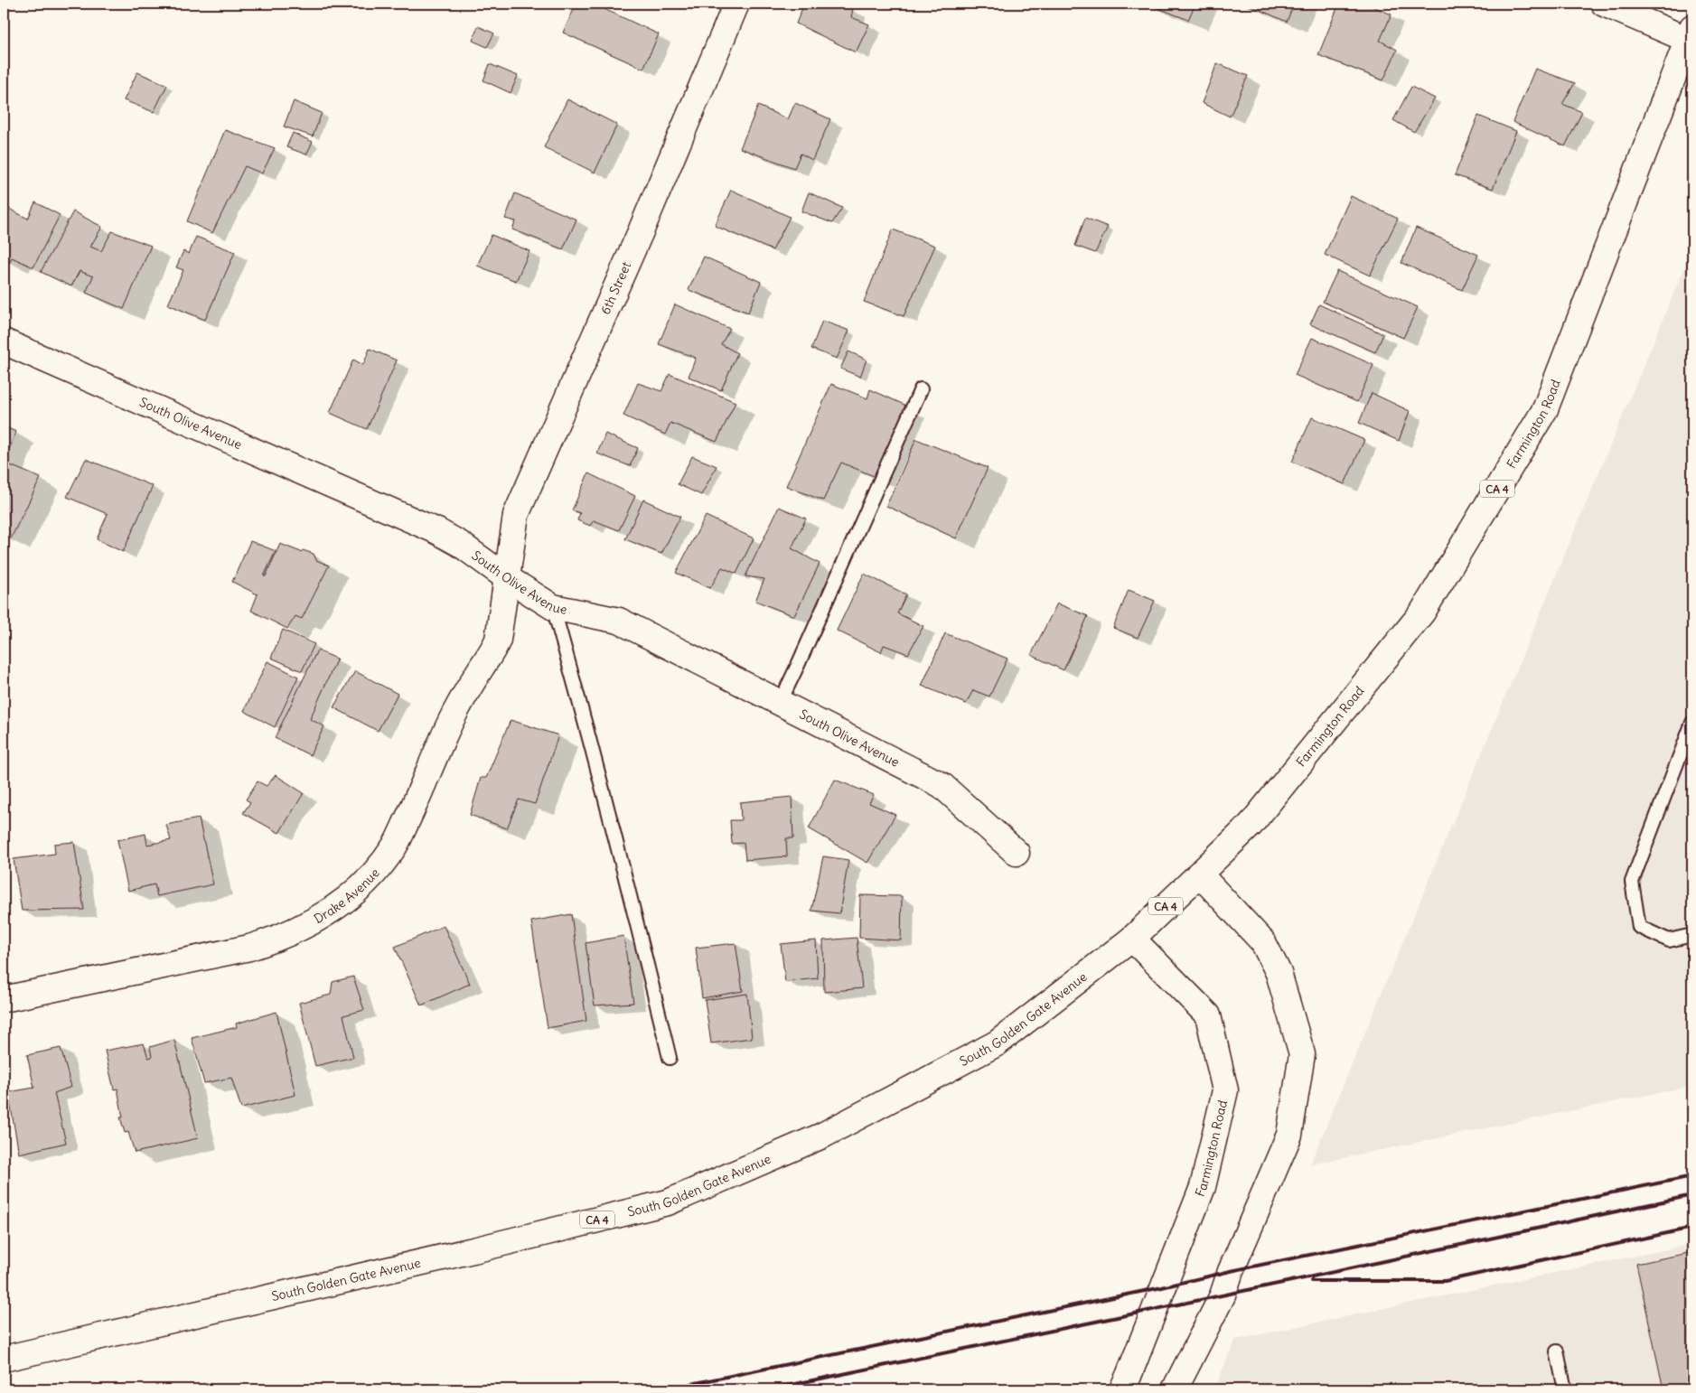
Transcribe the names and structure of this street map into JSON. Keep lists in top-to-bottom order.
{
  "streets": {
    "main road": [
      "6th Street",
      "South Olive Avenue",
      "Farmington Road",
      "CA 4",
      "Drake Avenue",
      "South Golden Gate Avenue"
    ]
  },
  "crossings": [
    ["6th Street", "South Olive Avenue"],
    ["6th Street", "Drake Avenue"],
    ["South Olive Avenue", "Drake Avenue"],
    ["Farmington Road", "South Golden Gate Avenue"]
  ]
}
